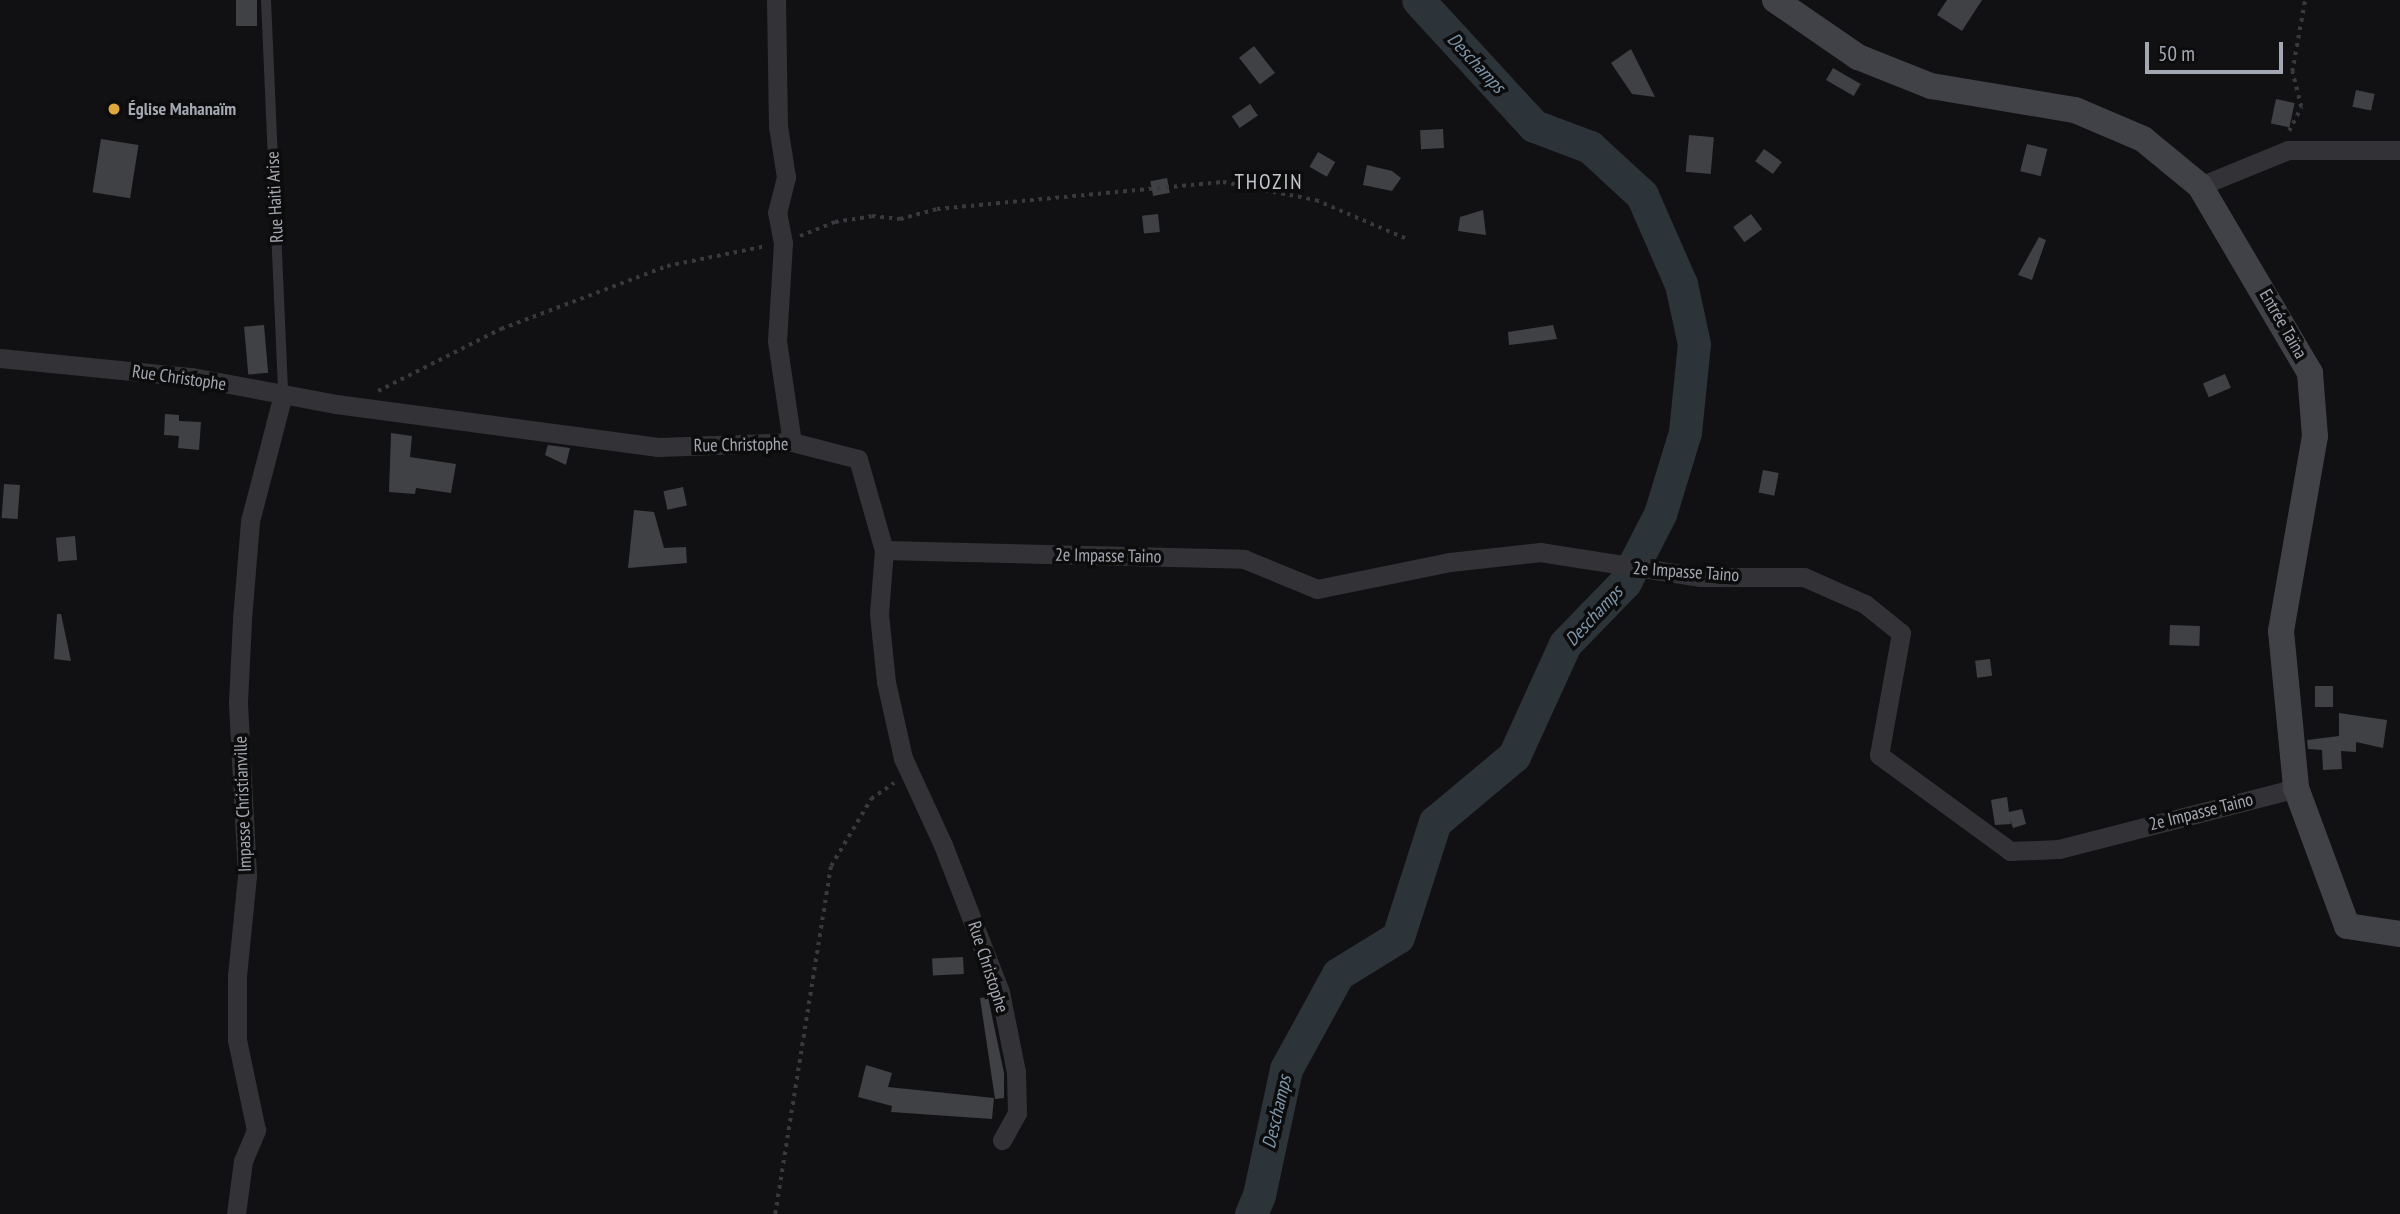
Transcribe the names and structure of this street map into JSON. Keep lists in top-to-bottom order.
{
  "streets": {
    "street": [
      "Entrée Taïna",
      "Rue Christophe",
      "2e Impasse Taino",
      "Impasse Christianville"
    ],
    "lane": ["Rue Haiti Arise"]
  },
  "crossings": [
    ["Rue Haiti Arise", "Rue Christophe"],
    ["Rue Haiti Arise", "Impasse Christianville"],
    ["Entrée Taïna", "2e Impasse Taino"],
    ["Rue Christophe", "2e Impasse Taino"],
    ["Rue Christophe", "Impasse Christianville"]
  ],
  "districts": ["THOZIN"],
  "water": ["Deschamps"],
  "places": ["Église Mahanaïm"],
  "scale_bar": "50 m"
}
